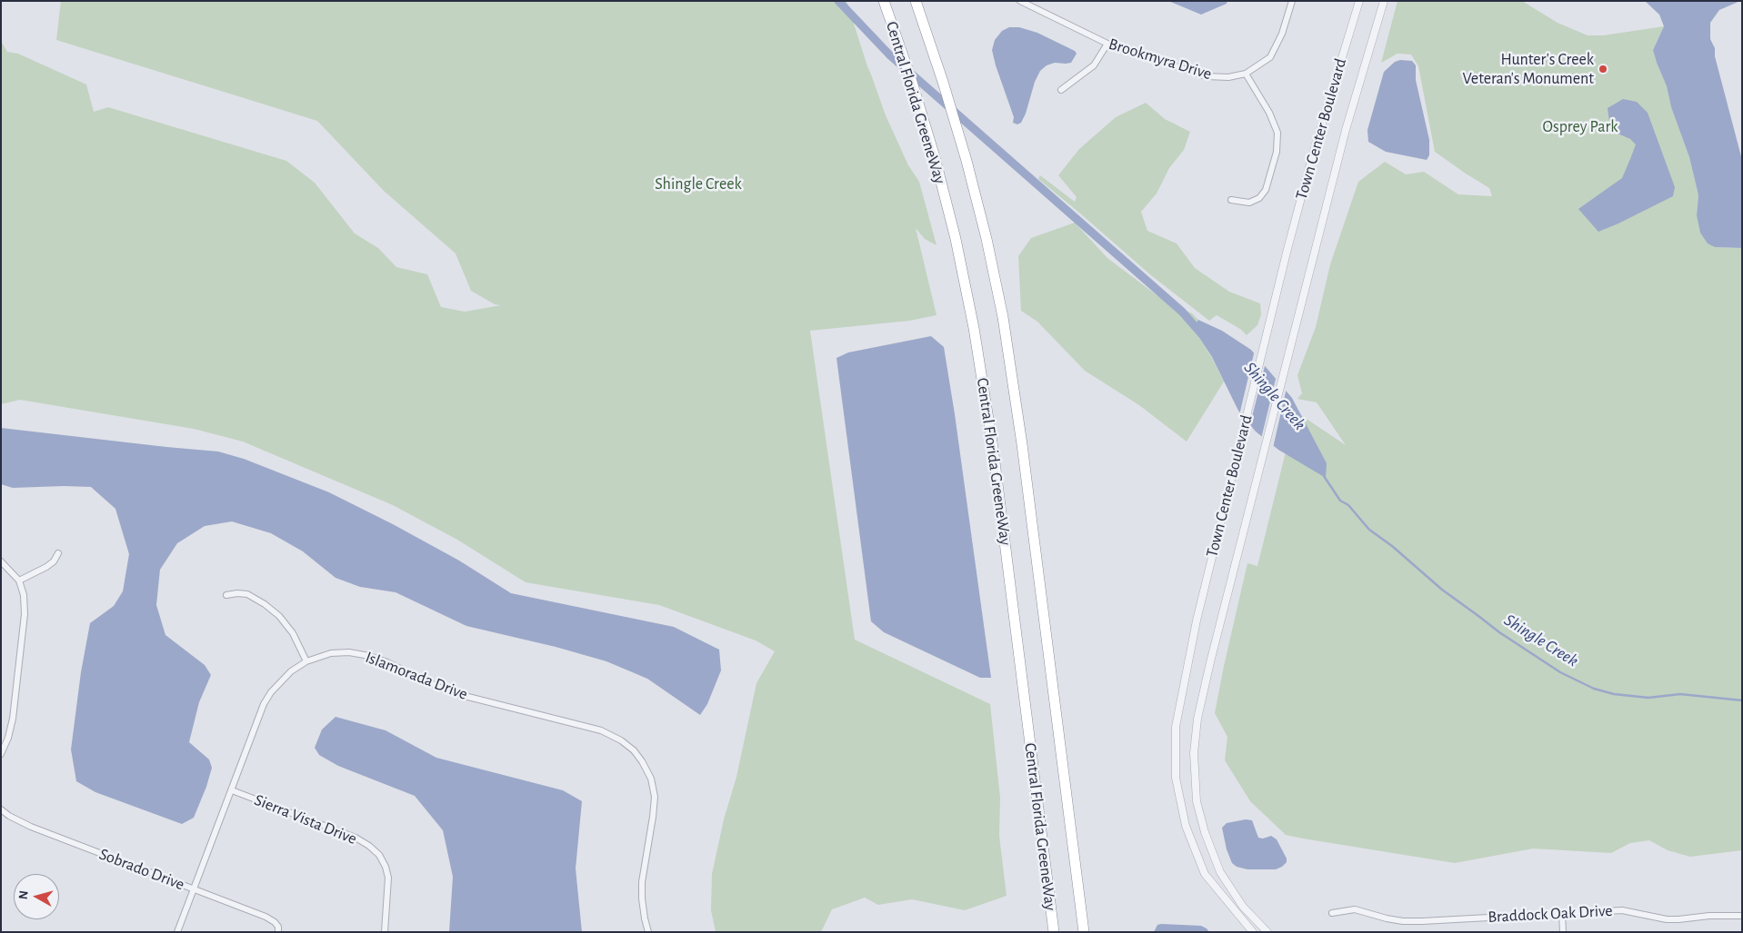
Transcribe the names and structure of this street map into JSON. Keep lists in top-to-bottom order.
{
  "streets": {
    "highway": ["Central Florida GreeneWay"],
    "street": [
      "Brookmyra Drive",
      "Town Center Boulevard",
      "Islamorada Drive",
      "Sierra Vista Drive",
      "Sobrado Drive",
      "Braddock Oak Drive"
    ]
  },
  "crossings": [
    ["Islamorada Drive", "Sierra Vista Drive"],
    ["Islamorada Drive", "Sobrado Drive"]
  ],
  "water": ["Shingle Creek"],
  "parks": ["Osprey Park", "Shingle Creek"],
  "places": ["Hunter's Creek Veteran's Monument"],
  "north": "left"
}
